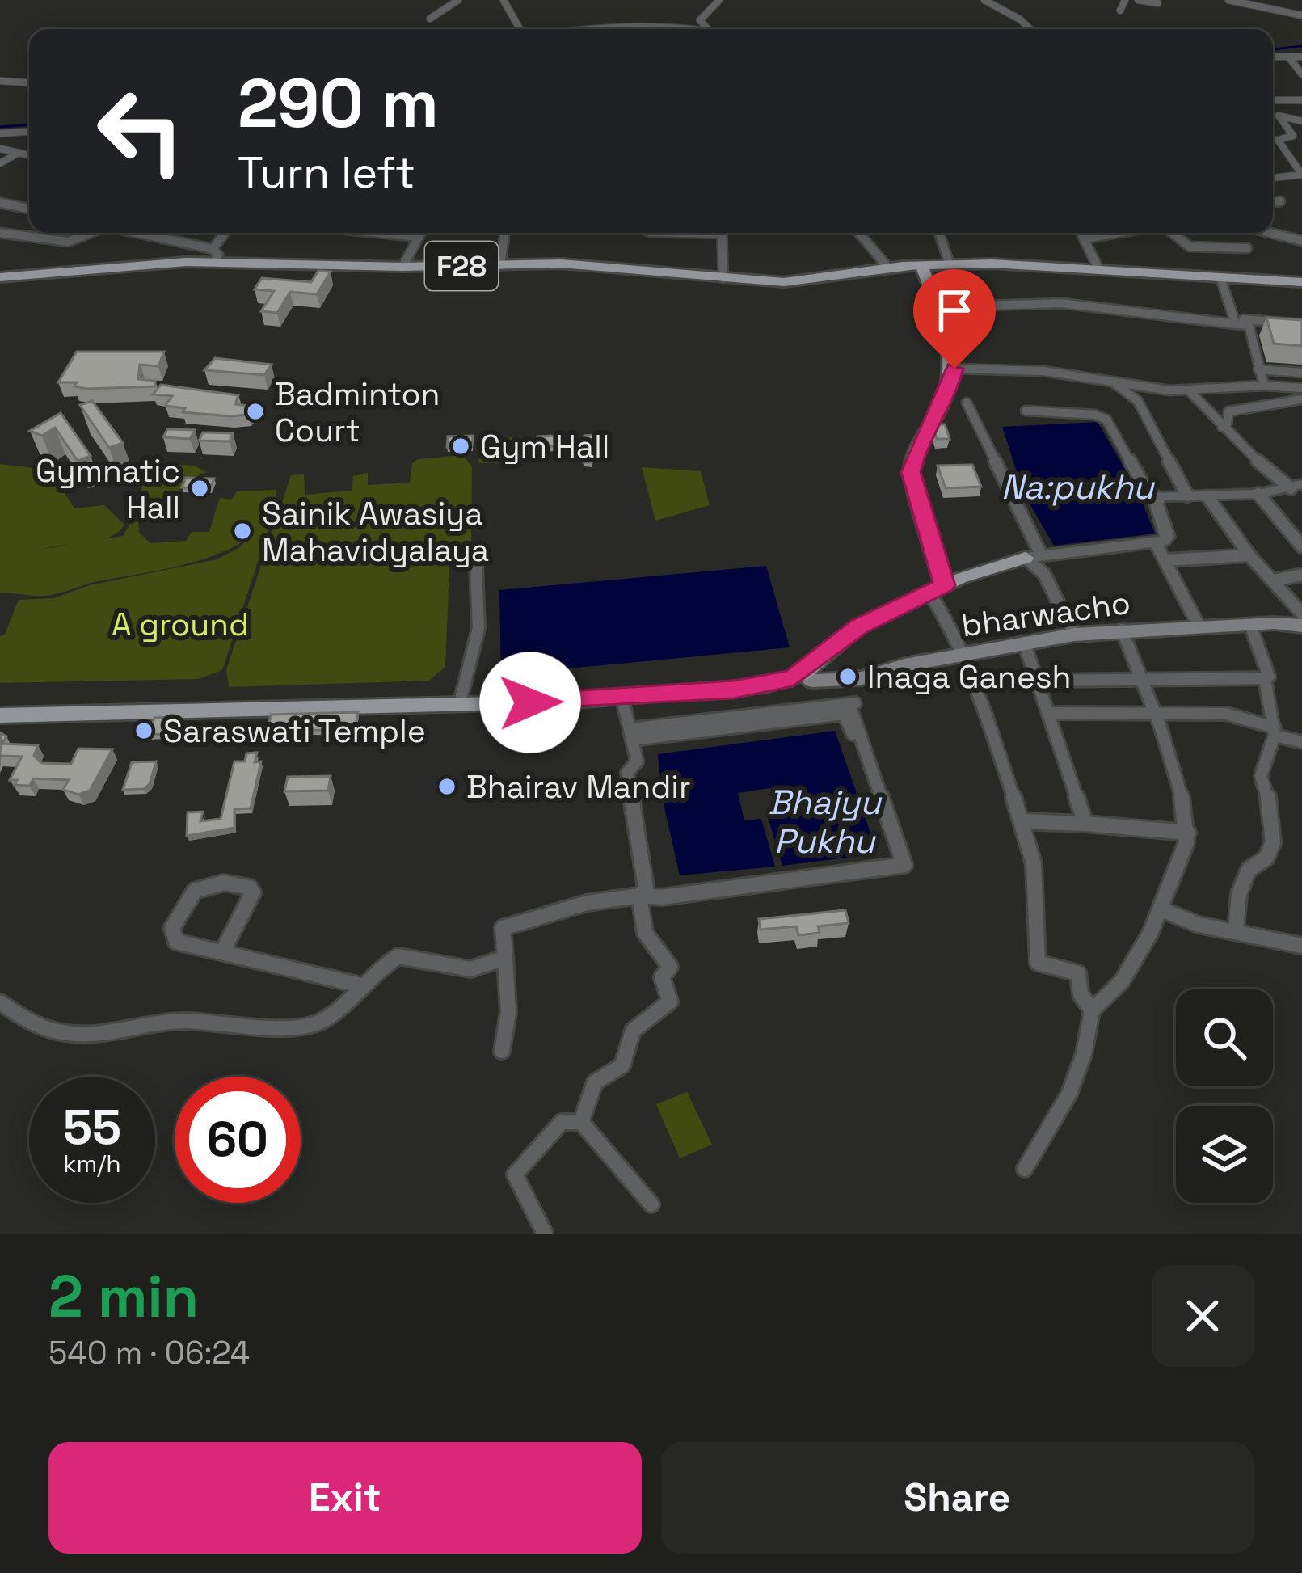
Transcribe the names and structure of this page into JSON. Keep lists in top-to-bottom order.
{
  "streets": {
    "main road": ["F28", "bharwacho"]
  },
  "water": ["Na:pukhu", "Bhajyu Pukhu"],
  "parks": ["A ground"],
  "places": [
    "Badminton Court",
    "Gym Hall",
    "Gymnatic Hall",
    "Sainik Awasiya Mahavidyalaya",
    "Inaga Ganesh",
    "Saraswati Temple",
    "Bhairav Mandir"
  ],
  "page": {
    "turn": ["290 m", "Turn left"],
    "speed": "55 km/h",
    "limit": "60",
    "heading": ["2 min", "540 m · 06:24"],
    "buttons": ["Exit", "Share"]
  }
}
